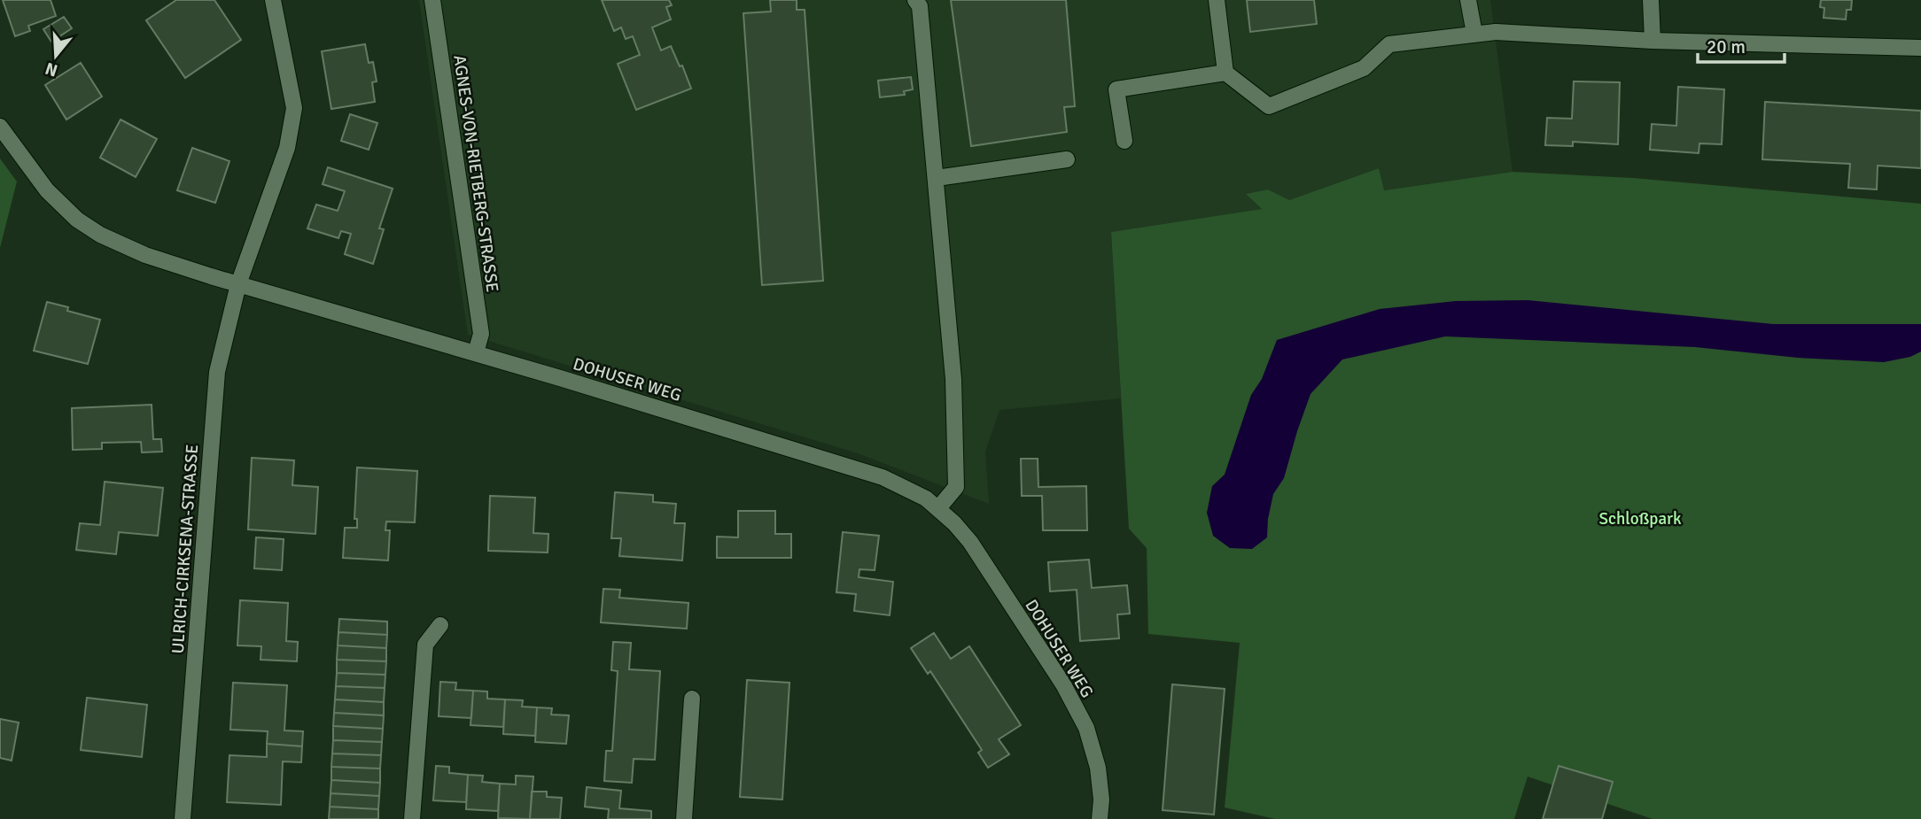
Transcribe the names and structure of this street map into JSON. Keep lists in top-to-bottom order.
{
  "streets": {
    "street": ["AGNES-VON-RIETBERG-STRASSE", "DOHUSER WEG", "ULRICH-CIRKSENA-STRASSE"]
  },
  "crossings": [
    ["AGNES-VON-RIETBERG-STRASSE", "DOHUSER WEG"],
    ["DOHUSER WEG", "ULRICH-CIRKSENA-STRASSE"]
  ],
  "parks": ["Schloßpark"],
  "scale_bar": "20 m",
  "north": "bottom"
}
